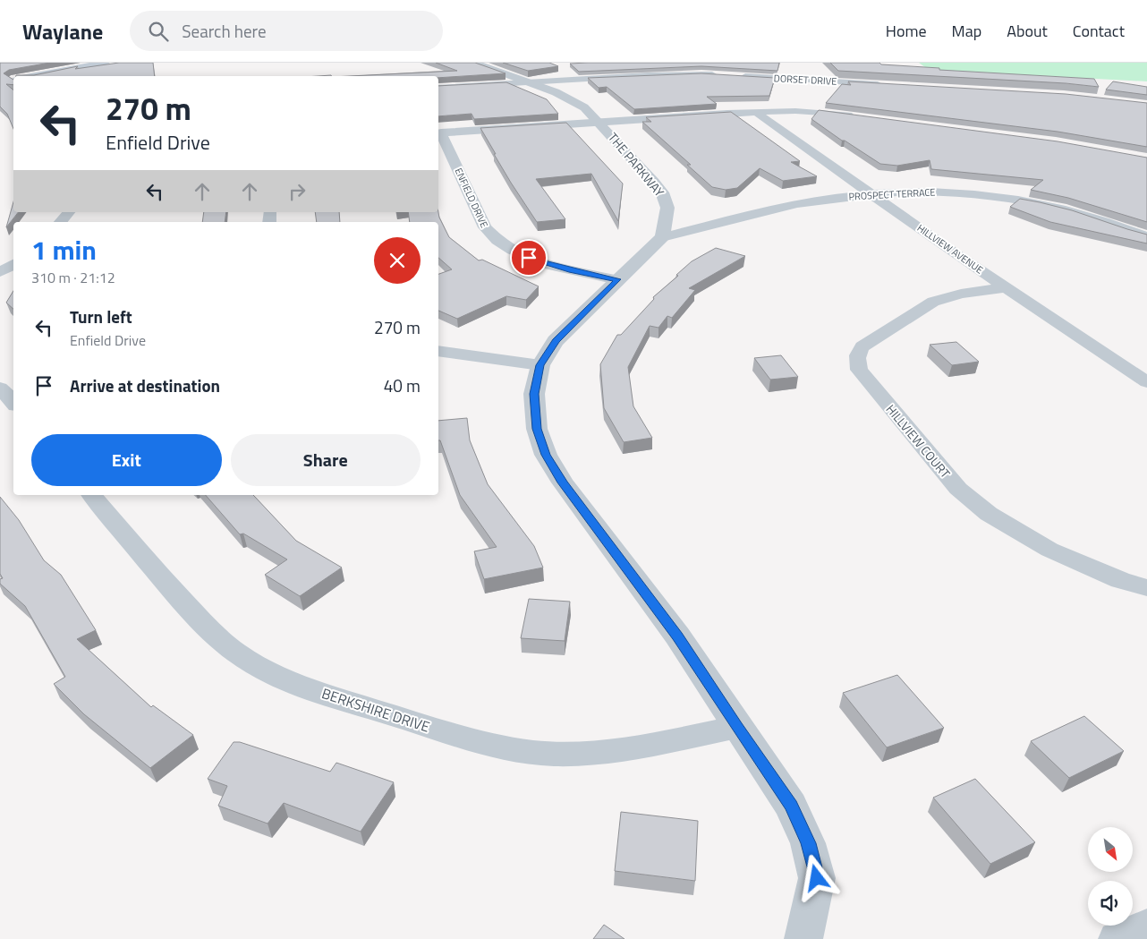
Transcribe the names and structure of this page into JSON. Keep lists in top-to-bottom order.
{
  "streets": {
    "street": [
      "DORSET DRIVE",
      "THE PARKWAY",
      "PROSPECT TERRACE",
      "ENFIELD DRIVE",
      "HILLVIEW AVENUE",
      "HILLVIEW COURT",
      "BERKSHIRE DRIVE"
    ]
  },
  "crossings": [
    ["THE PARKWAY", "PROSPECT TERRACE"],
    ["PROSPECT TERRACE", "HILLVIEW AVENUE"],
    ["HILLVIEW AVENUE", "HILLVIEW COURT"]
  ],
  "north": "bottom right",
  "page": {
    "header": "Waylane",
    "search": "Search here",
    "nav": [
      "Home",
      "Map",
      "About",
      "Contact"
    ],
    "turn": ["270 m", "Enfield Drive"],
    "heading": ["1 min", "310 m · 21:12"],
    "list": [
      {
        "name": "Turn left",
        "note": "Enfield Drive",
        "value": "270 m"
      },
      {
        "name": "Arrive at destination",
        "value": "40 m"
      }
    ],
    "buttons": ["Exit", "Share"]
  }
}
